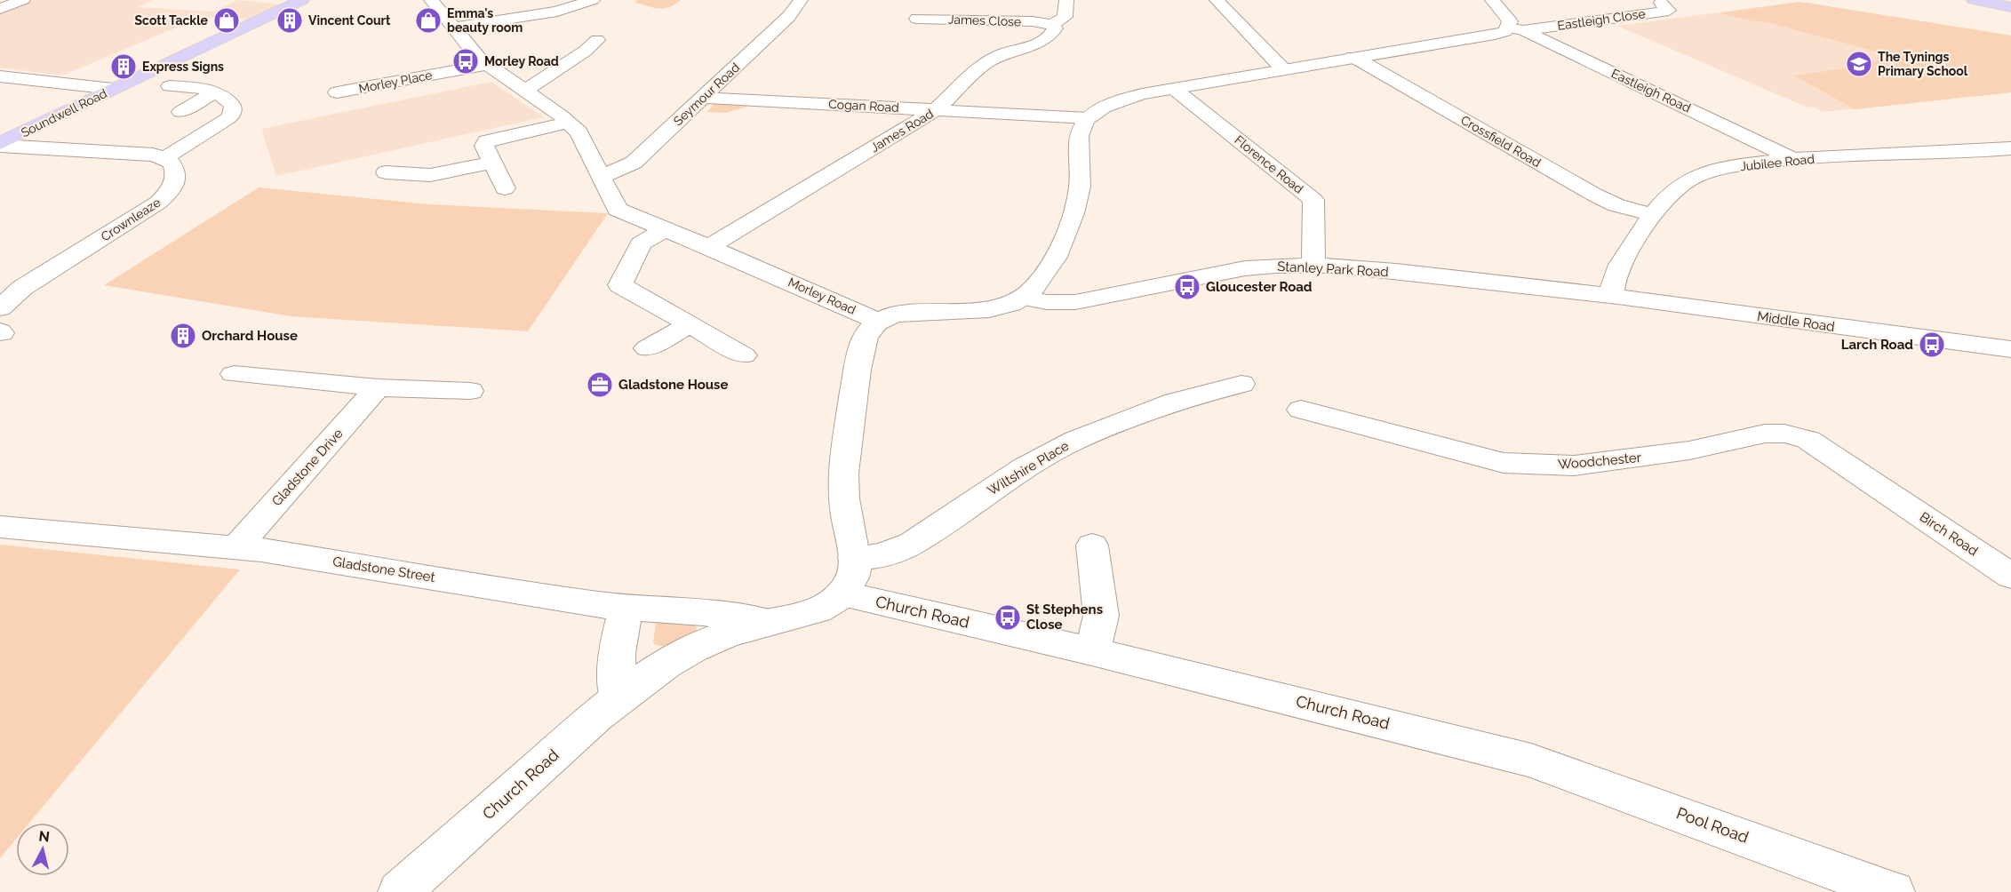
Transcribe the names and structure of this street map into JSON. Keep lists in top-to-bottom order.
{
  "streets": {
    "main road": ["Soundwell Road"],
    "street": [
      "Eastleigh Close",
      "James Close",
      "Morley Place",
      "Eastleigh Road",
      "Seymour Road",
      "Cogan Road",
      "James Road",
      "Crossfield Road",
      "Jubilee Road",
      "Florence Road",
      "Crownleaze",
      "Stanley Park Road",
      "Morley Road",
      "Middle Road",
      "Woodchester",
      "Gladstone Drive",
      "Wiltshire Place",
      "Birch Road",
      "Gladstone Street",
      "Church Road",
      "Pool Road"
    ]
  },
  "crossings": [
    ["Eastleigh Close", "Eastleigh Road"],
    ["James Close", "James Road"],
    ["Morley Place", "Morley Road"],
    ["Eastleigh Road", "Jubilee Road"],
    ["Seymour Road", "Cogan Road"],
    ["Seymour Road", "Morley Road"],
    ["Cogan Road", "James Road"],
    ["James Road", "Morley Road"],
    ["Crossfield Road", "Jubilee Road"],
    ["Jubilee Road", "Stanley Park Road"],
    ["Jubilee Road", "Middle Road"],
    ["Florence Road", "Stanley Park Road"],
    ["Stanley Park Road", "Middle Road"],
    ["Woodchester", "Birch Road"],
    ["Gladstone Drive", "Gladstone Street"],
    ["Gladstone Street", "Church Road"],
    ["Church Road", "Pool Road"]
  ],
  "places": {
    "shop": ["Scott Tackle", "Emma's beauty room"],
    "building": ["Vincent Court", "Express Signs", "Orchard House"],
    "bus stop": [
      "Morley Road",
      "Gloucester Road",
      "Larch Road",
      "St Stephens Close"
    ],
    "school or university": ["The Tynings Primary School"],
    "office": ["Gladstone House"]
  },
  "north": "top"
}
